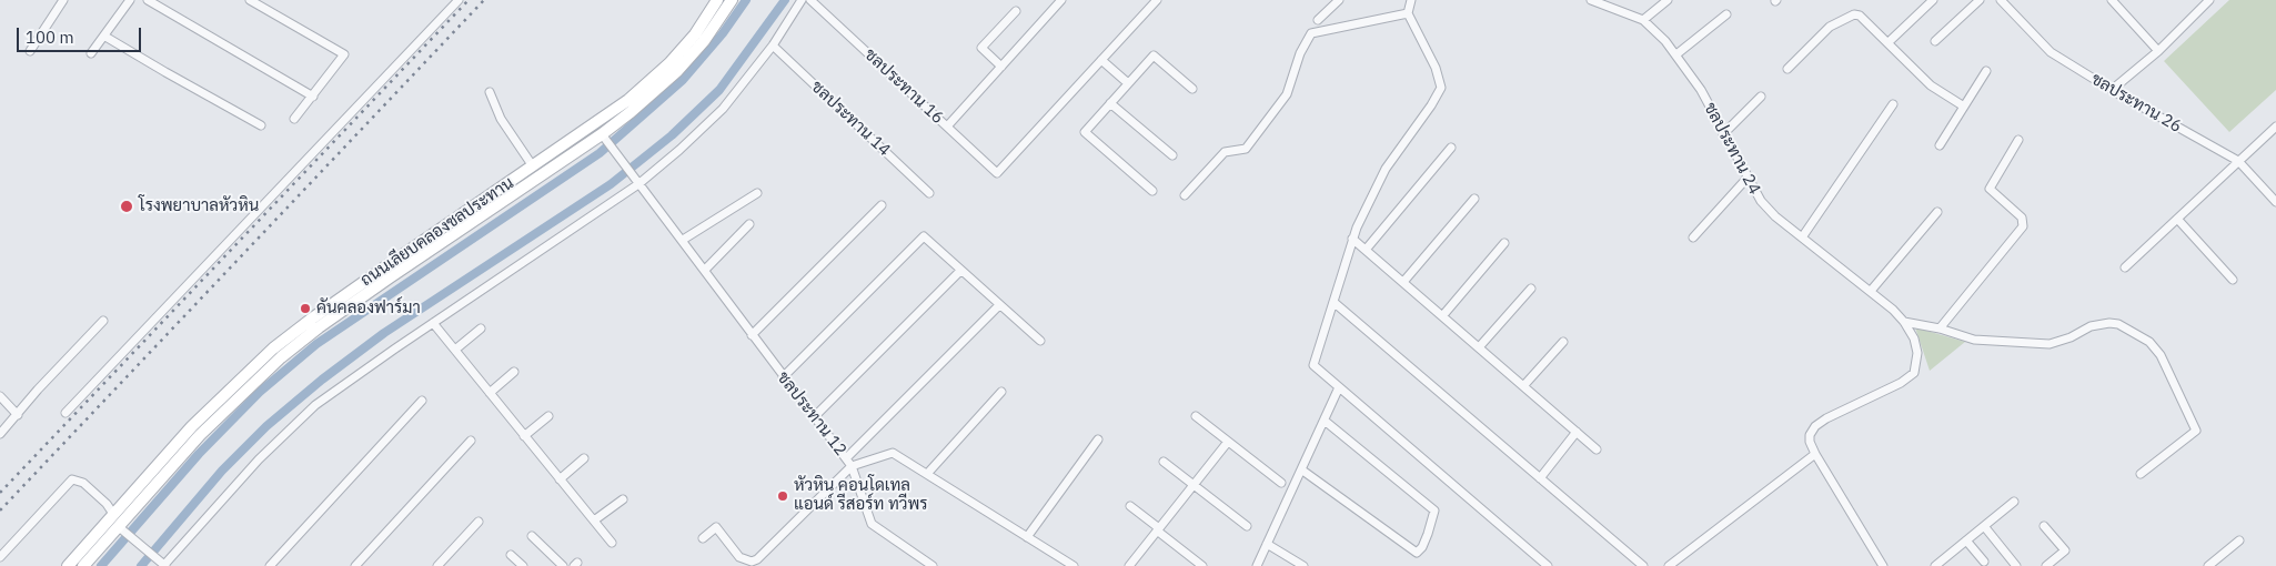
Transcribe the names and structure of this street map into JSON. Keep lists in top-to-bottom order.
{
  "streets": {
    "street": [
      "ชลประทาน 16",
      "ชลประทาน 26",
      "ชลประทาน 14",
      "ชลประทาน 24",
      "ถนนเลียบคลองชลประทาน",
      "ชลประทาน 12"
    ]
  },
  "crossings": [
    ["ถนนเลียบคลองชลประทาน", "ชลประทาน 12"]
  ],
  "places": ["โรงพยาบาลหัวหิน", "คันคลองฟาร์มา", "หัวหิน คอนโดเทล แอนด์ รีสอร์ท ทวีพร"],
  "scale_bar": "100 m"
}
